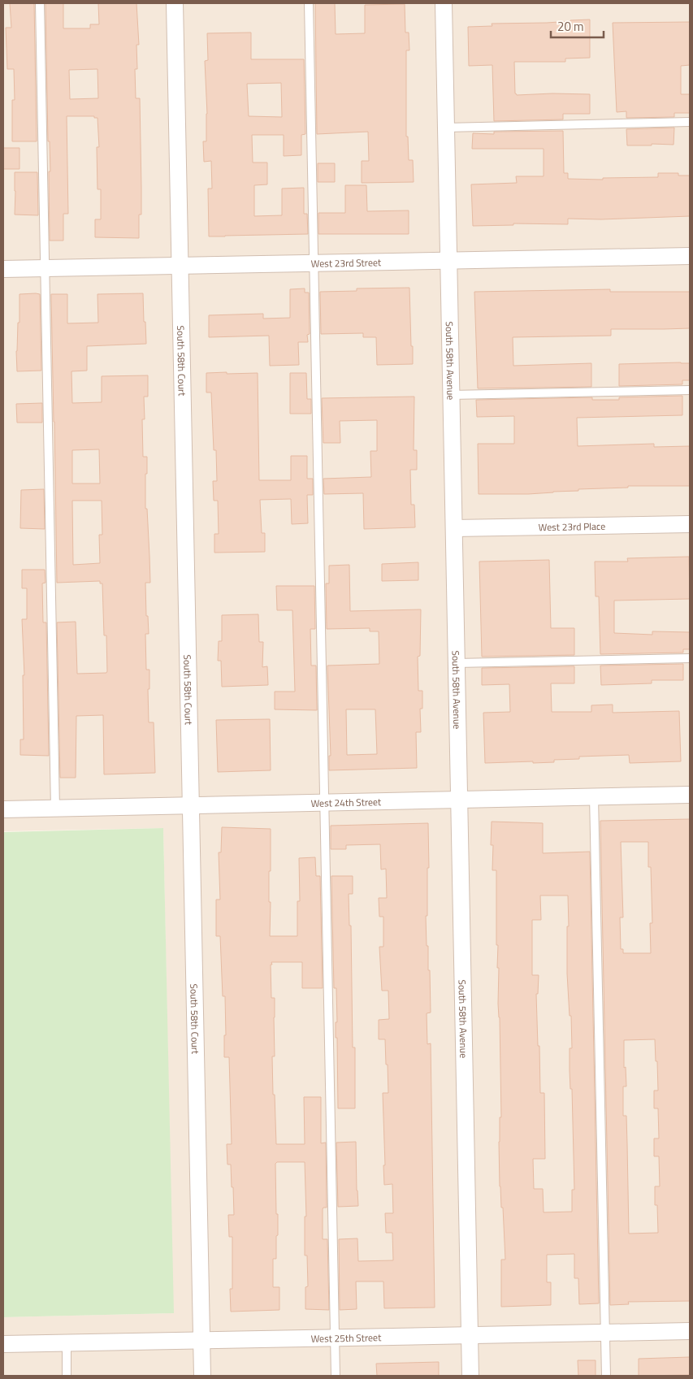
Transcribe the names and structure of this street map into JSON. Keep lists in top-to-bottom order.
{
  "streets": {
    "street": [
      "West 23rd Street",
      "South 58th Court",
      "South 58th Avenue",
      "West 23rd Place",
      "West 24th Street",
      "West 25th Street"
    ]
  },
  "crossings": [
    ["West 23rd Street", "South 58th Court"],
    ["West 23rd Street", "South 58th Avenue"],
    ["South 58th Court", "West 24th Street"],
    ["South 58th Court", "West 25th Street"],
    ["South 58th Avenue", "West 23rd Place"],
    ["South 58th Avenue", "West 24th Street"],
    ["South 58th Avenue", "West 25th Street"]
  ],
  "scale_bar": "20 m"
}
